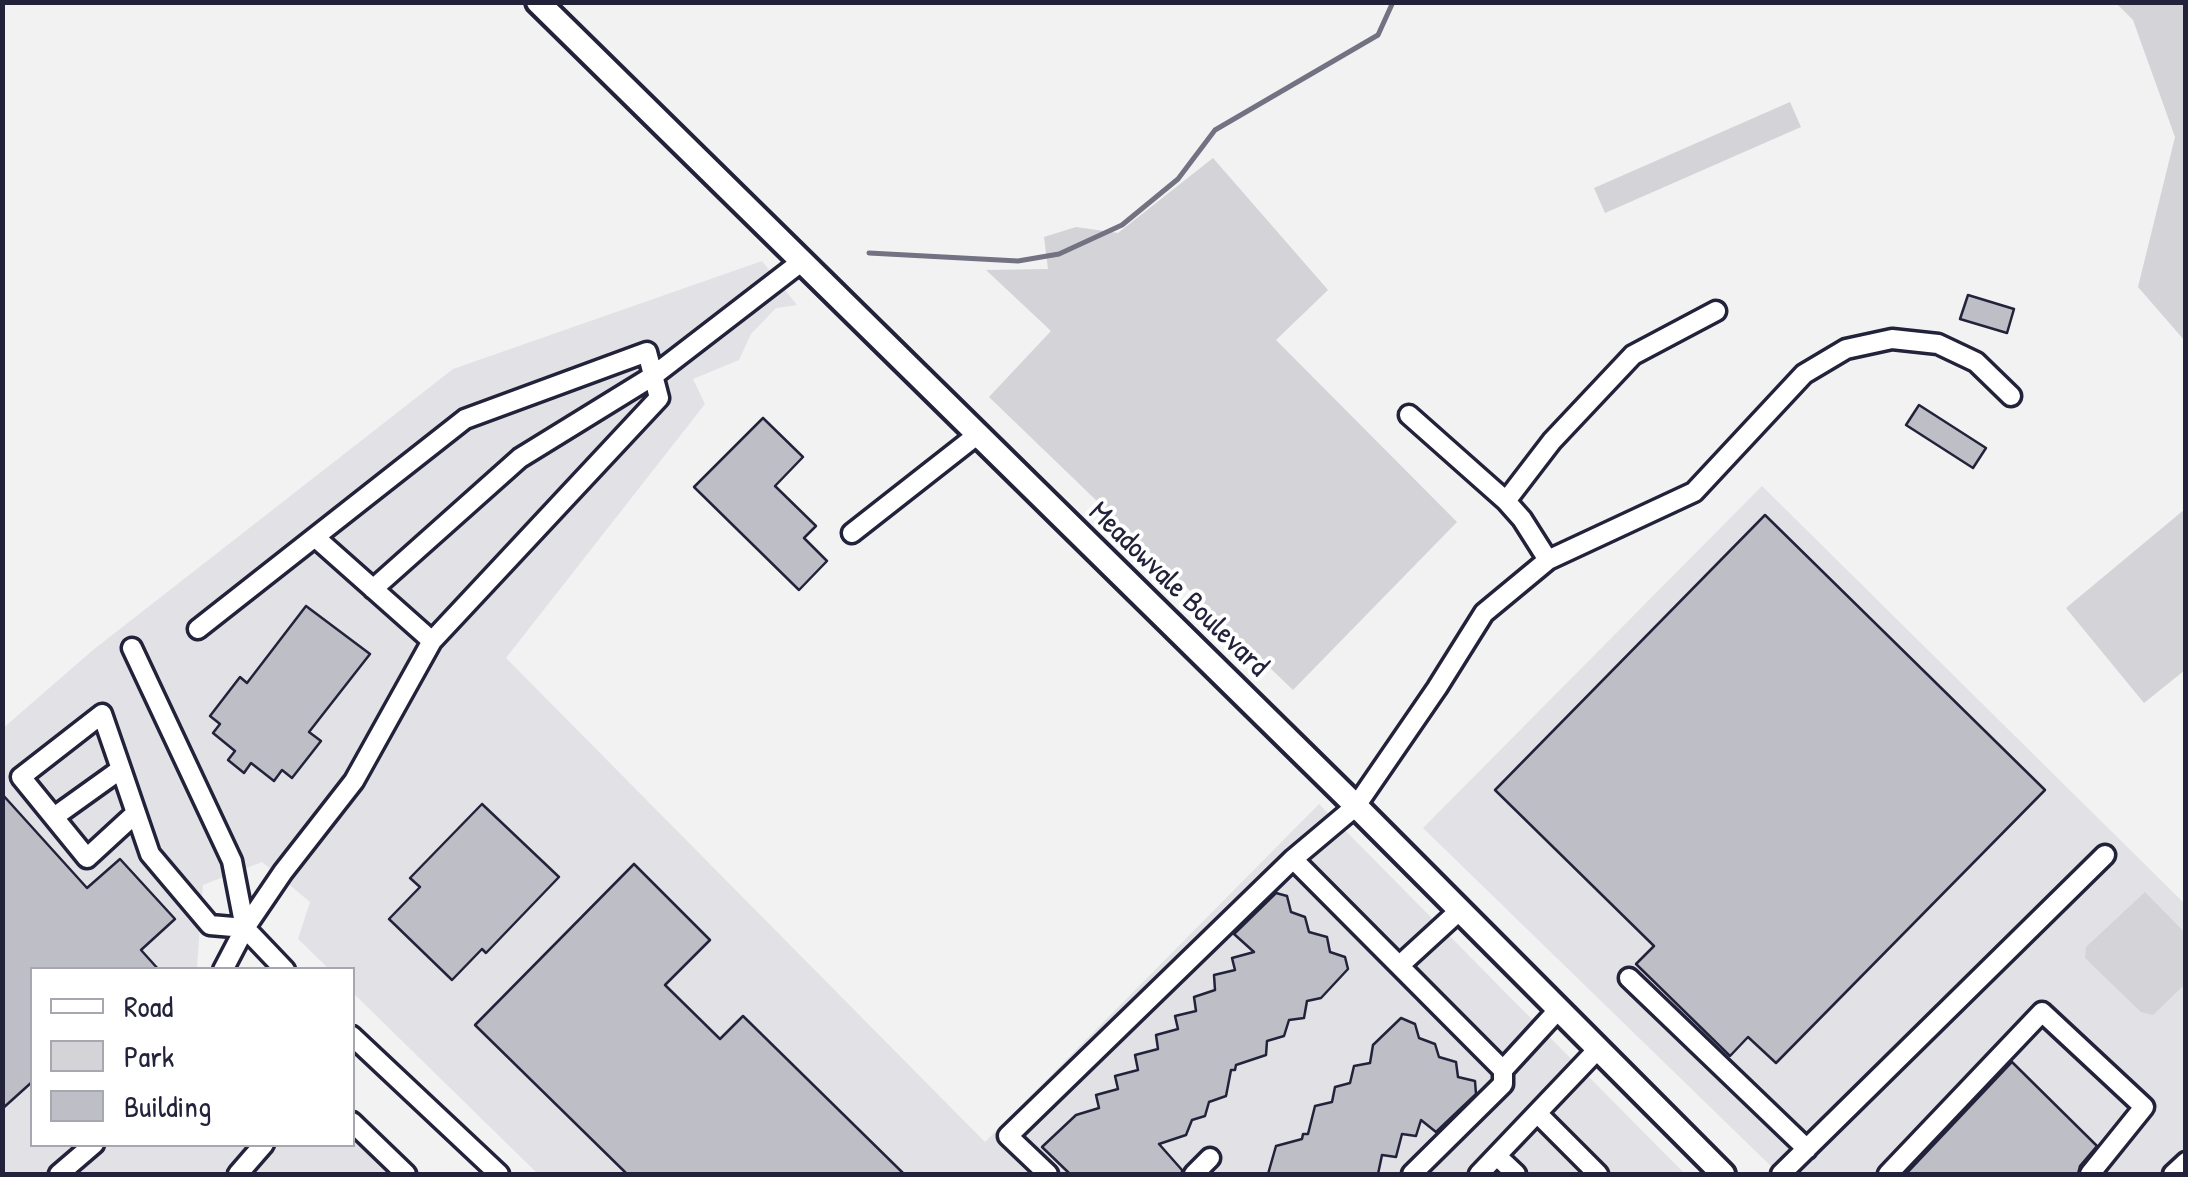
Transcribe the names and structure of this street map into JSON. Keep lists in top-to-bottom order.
{
  "streets": {
    "main road": ["Meadowvale Boulevard"]
  },
  "legend": ["Road", "Park", "Building"]
}
